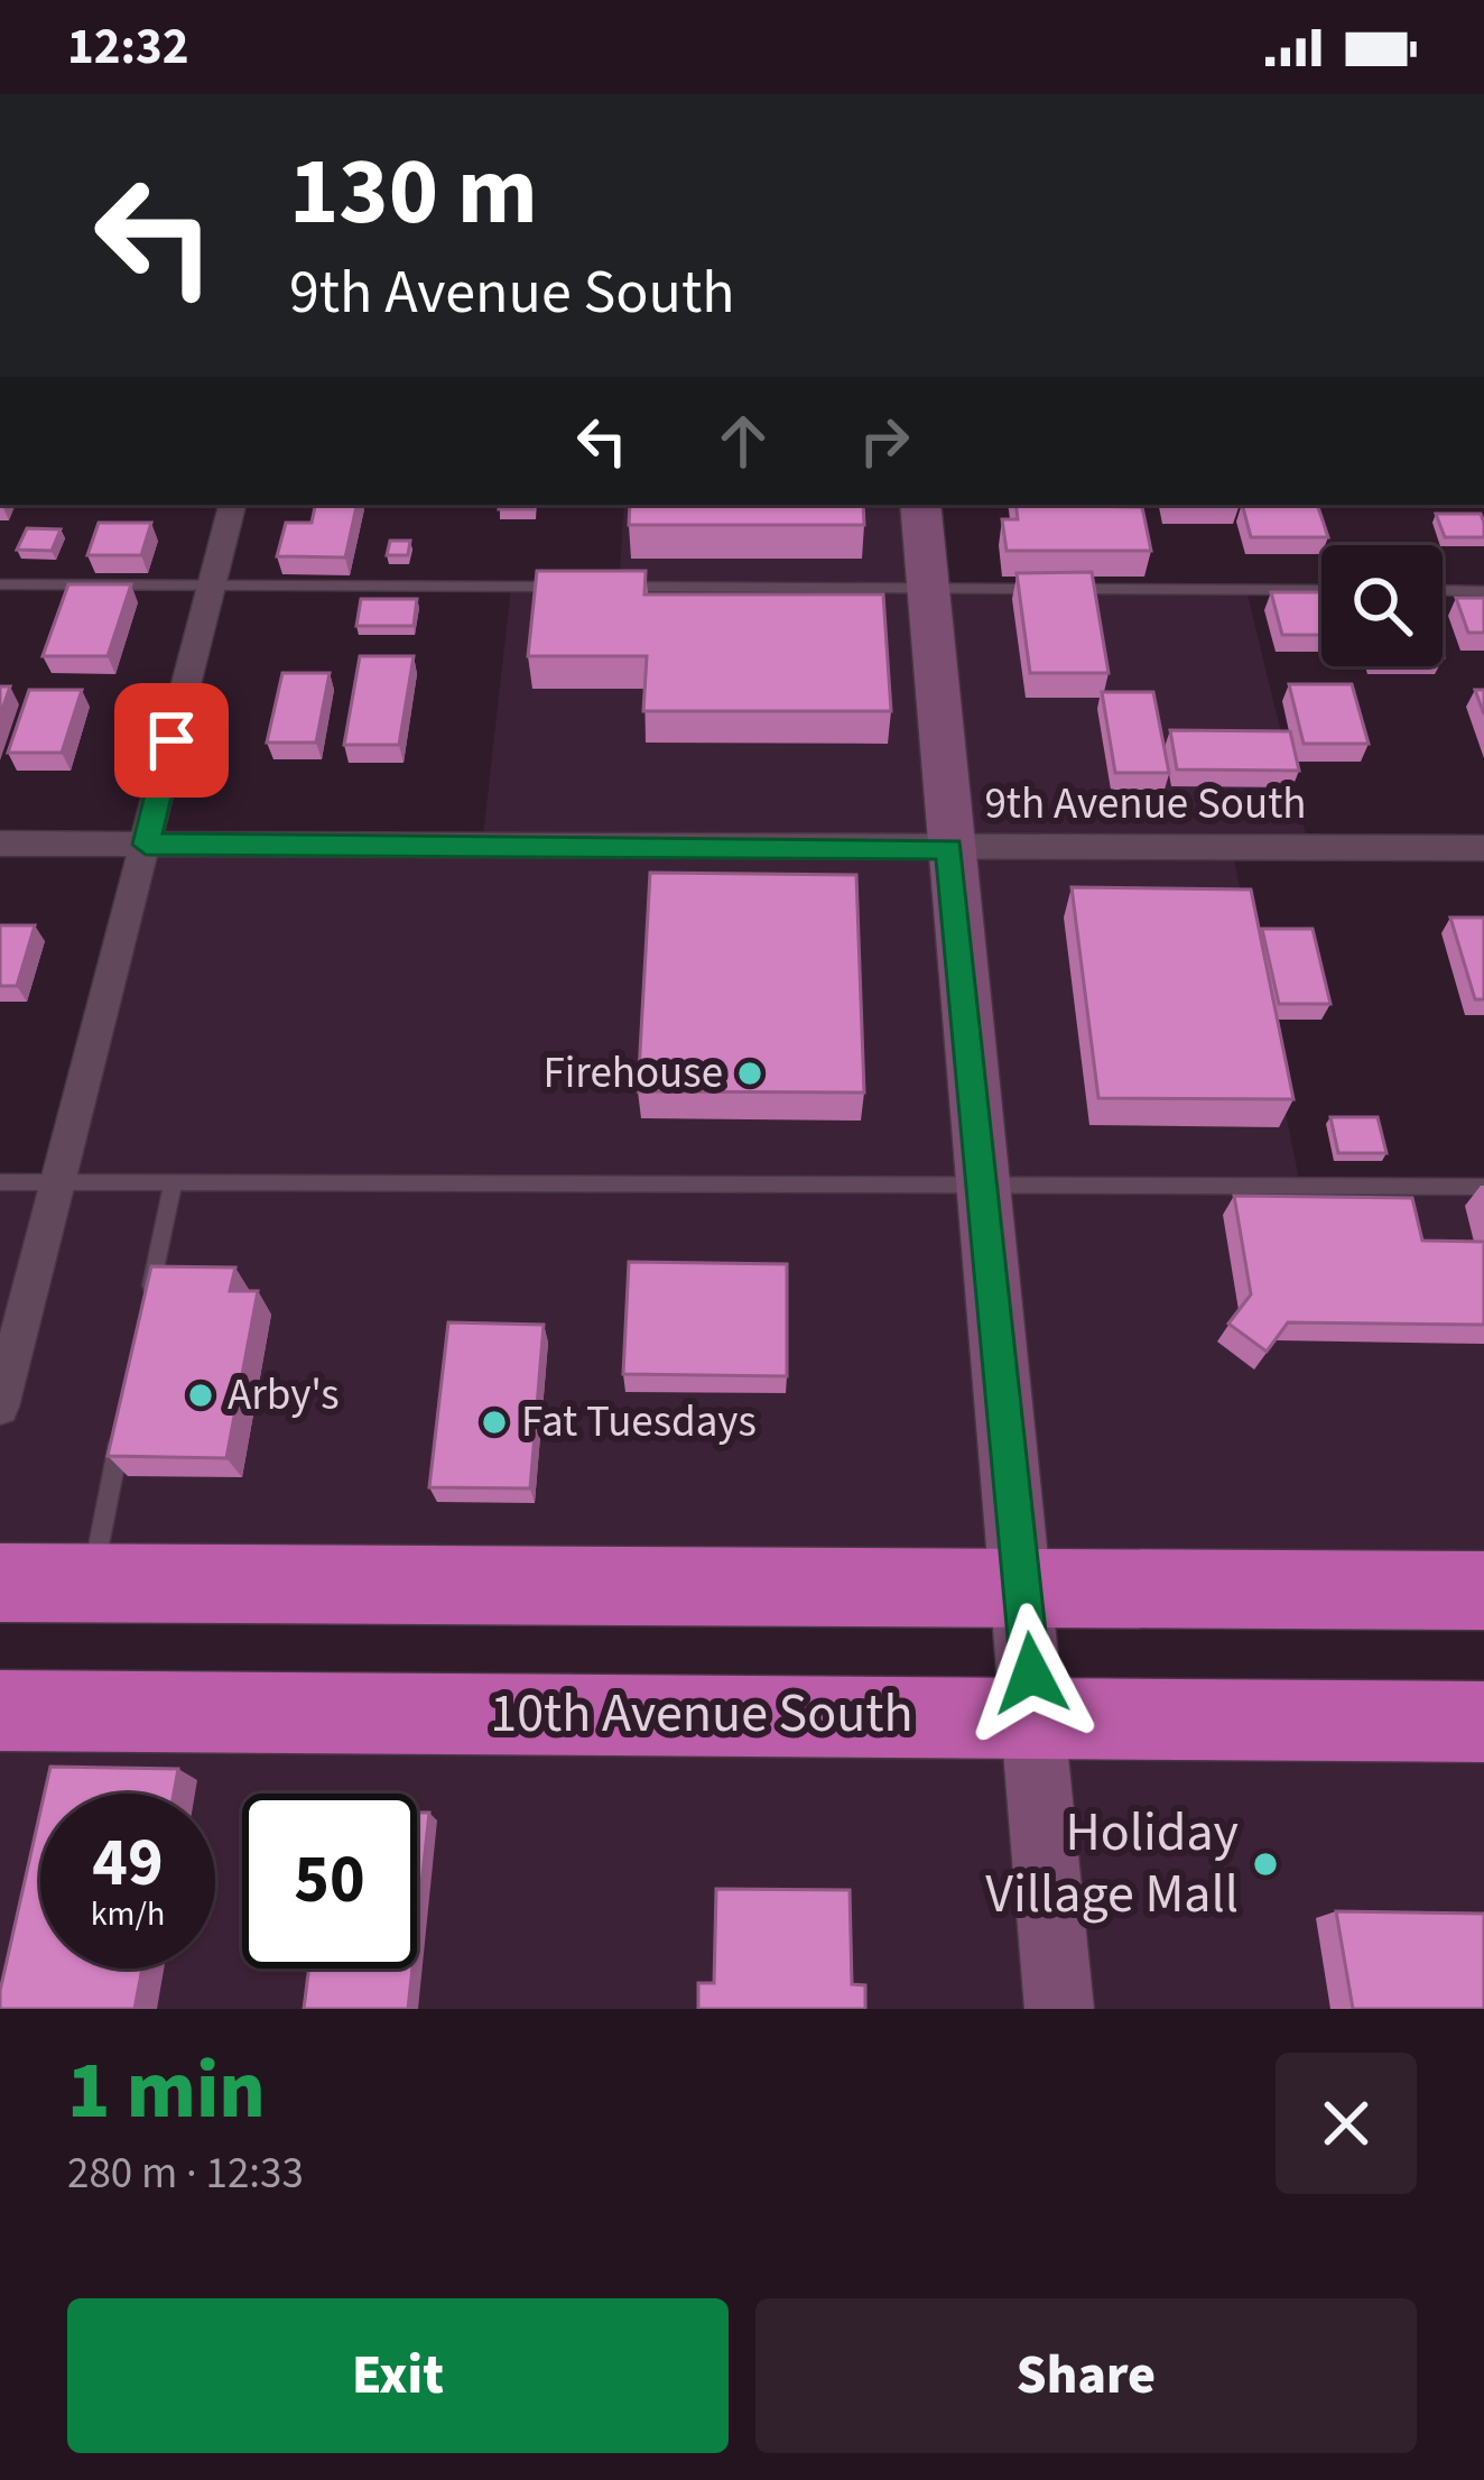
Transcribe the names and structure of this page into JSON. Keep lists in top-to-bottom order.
{
  "streets": {
    "highway": ["10th Avenue South"],
    "street": ["9th Avenue South"]
  },
  "places": [
    "Firehouse",
    "Arby's",
    "Fat Tuesdays",
    "Holiday Village Mall"
  ],
  "page": {
    "status": "12:32",
    "turn": ["130 m", "9th Avenue South"],
    "speed": "49 km/h",
    "limit": "50",
    "heading": ["1 min", "280 m · 12:33"],
    "buttons": ["Exit", "Share"]
  }
}
